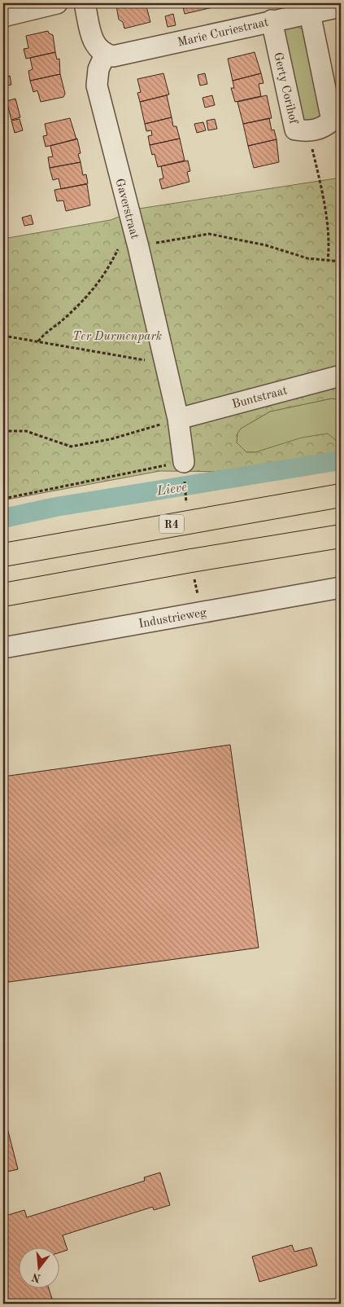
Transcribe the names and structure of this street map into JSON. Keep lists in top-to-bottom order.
{
  "streets": {
    "highway": ["R4"],
    "street": [
      "Marie Curiestraat",
      "Gerty Corihof",
      "Gaverstraat",
      "Buntstraat",
      "Industrieweg"
    ]
  },
  "crossings": [
    ["Marie Curiestraat", "Gerty Corihof"],
    ["Marie Curiestraat", "Gaverstraat"],
    ["Gaverstraat", "Buntstraat"]
  ],
  "water": ["Lieve"],
  "parks": ["Ter Durmenpark"],
  "north": "bottom"
}
